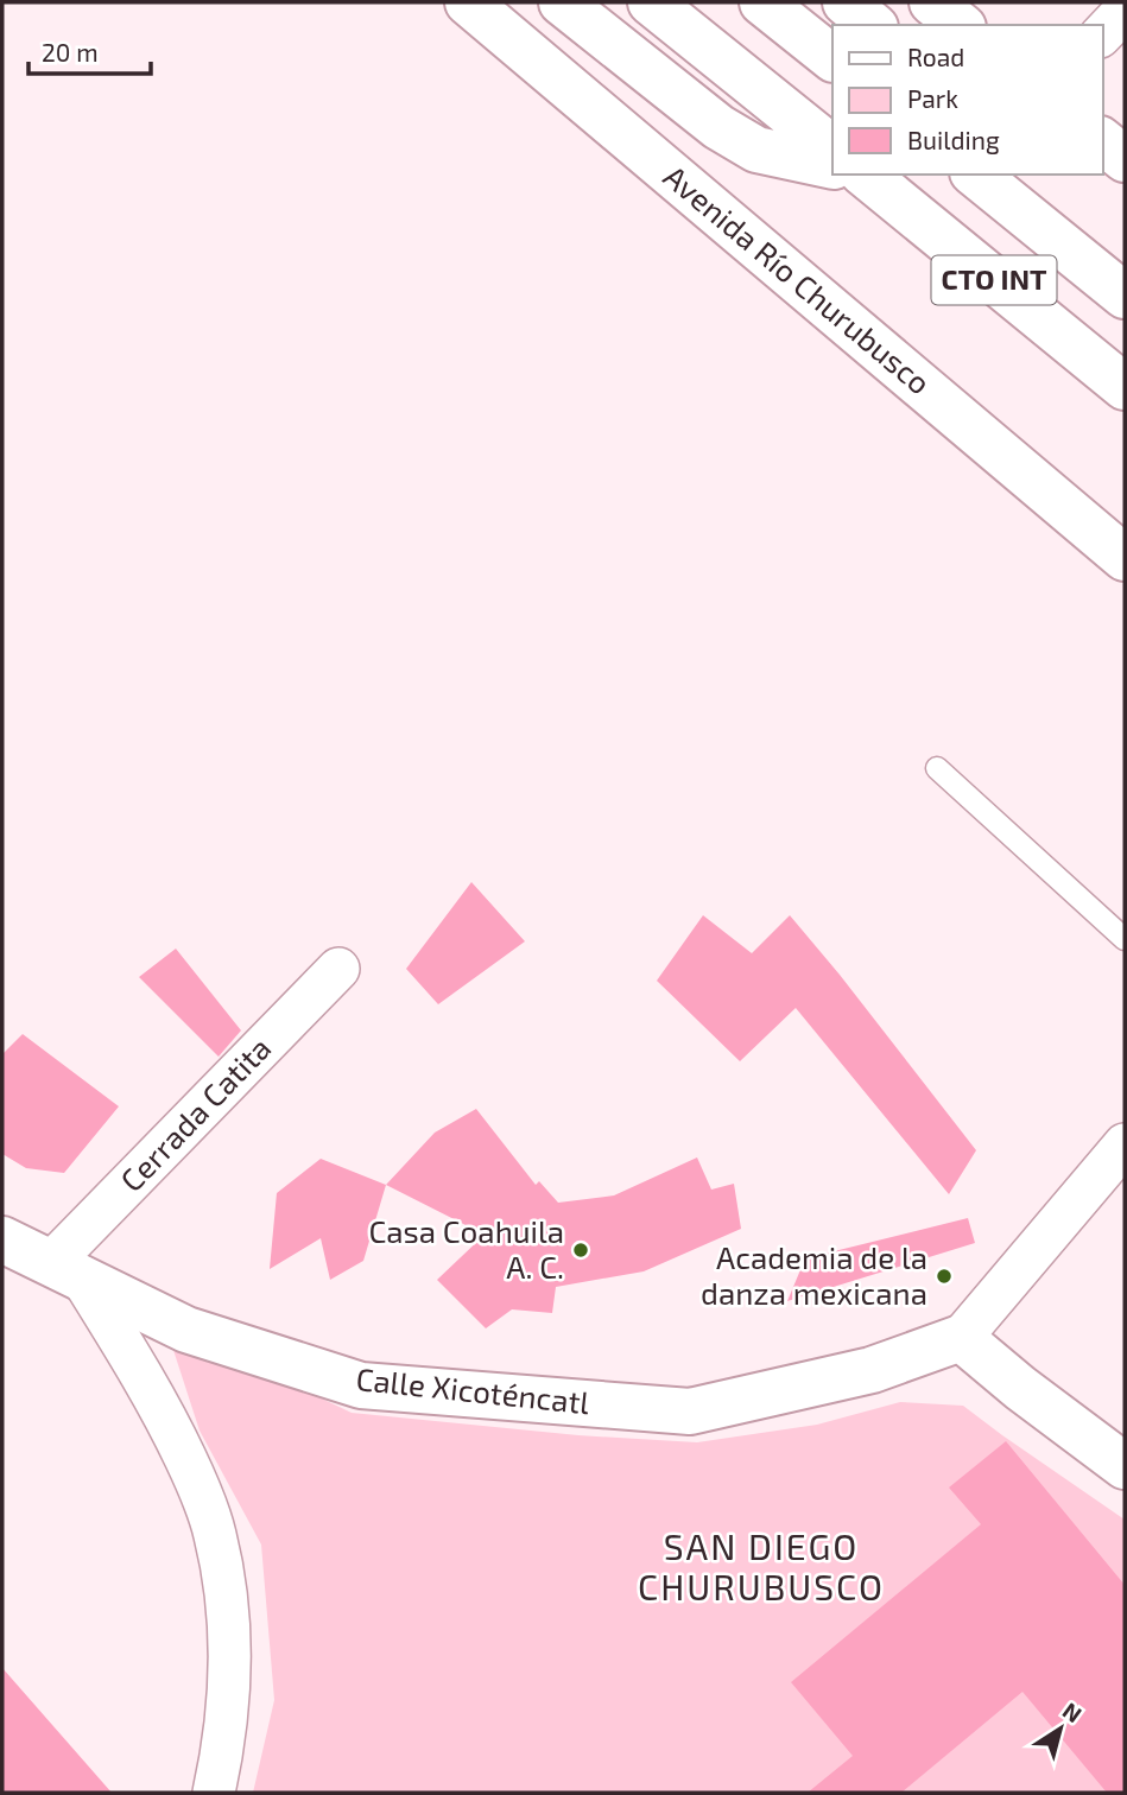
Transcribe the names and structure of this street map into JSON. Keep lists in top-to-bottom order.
{
  "streets": {
    "main road": ["Avenida Río Churubusco", "CTO INT", "Calle Xicoténcatl"],
    "street": ["Cerrada Catita"]
  },
  "crossings": [
    ["Cerrada Catita", "Calle Xicoténcatl"]
  ],
  "districts": ["SAN DIEGO CHURUBUSCO"],
  "places": ["Casa Coahuila A. C.", "Academia de la danza mexicana"],
  "legend": ["Road", "Park", "Building"],
  "scale_bar": "20 m",
  "north": "top right"
}
